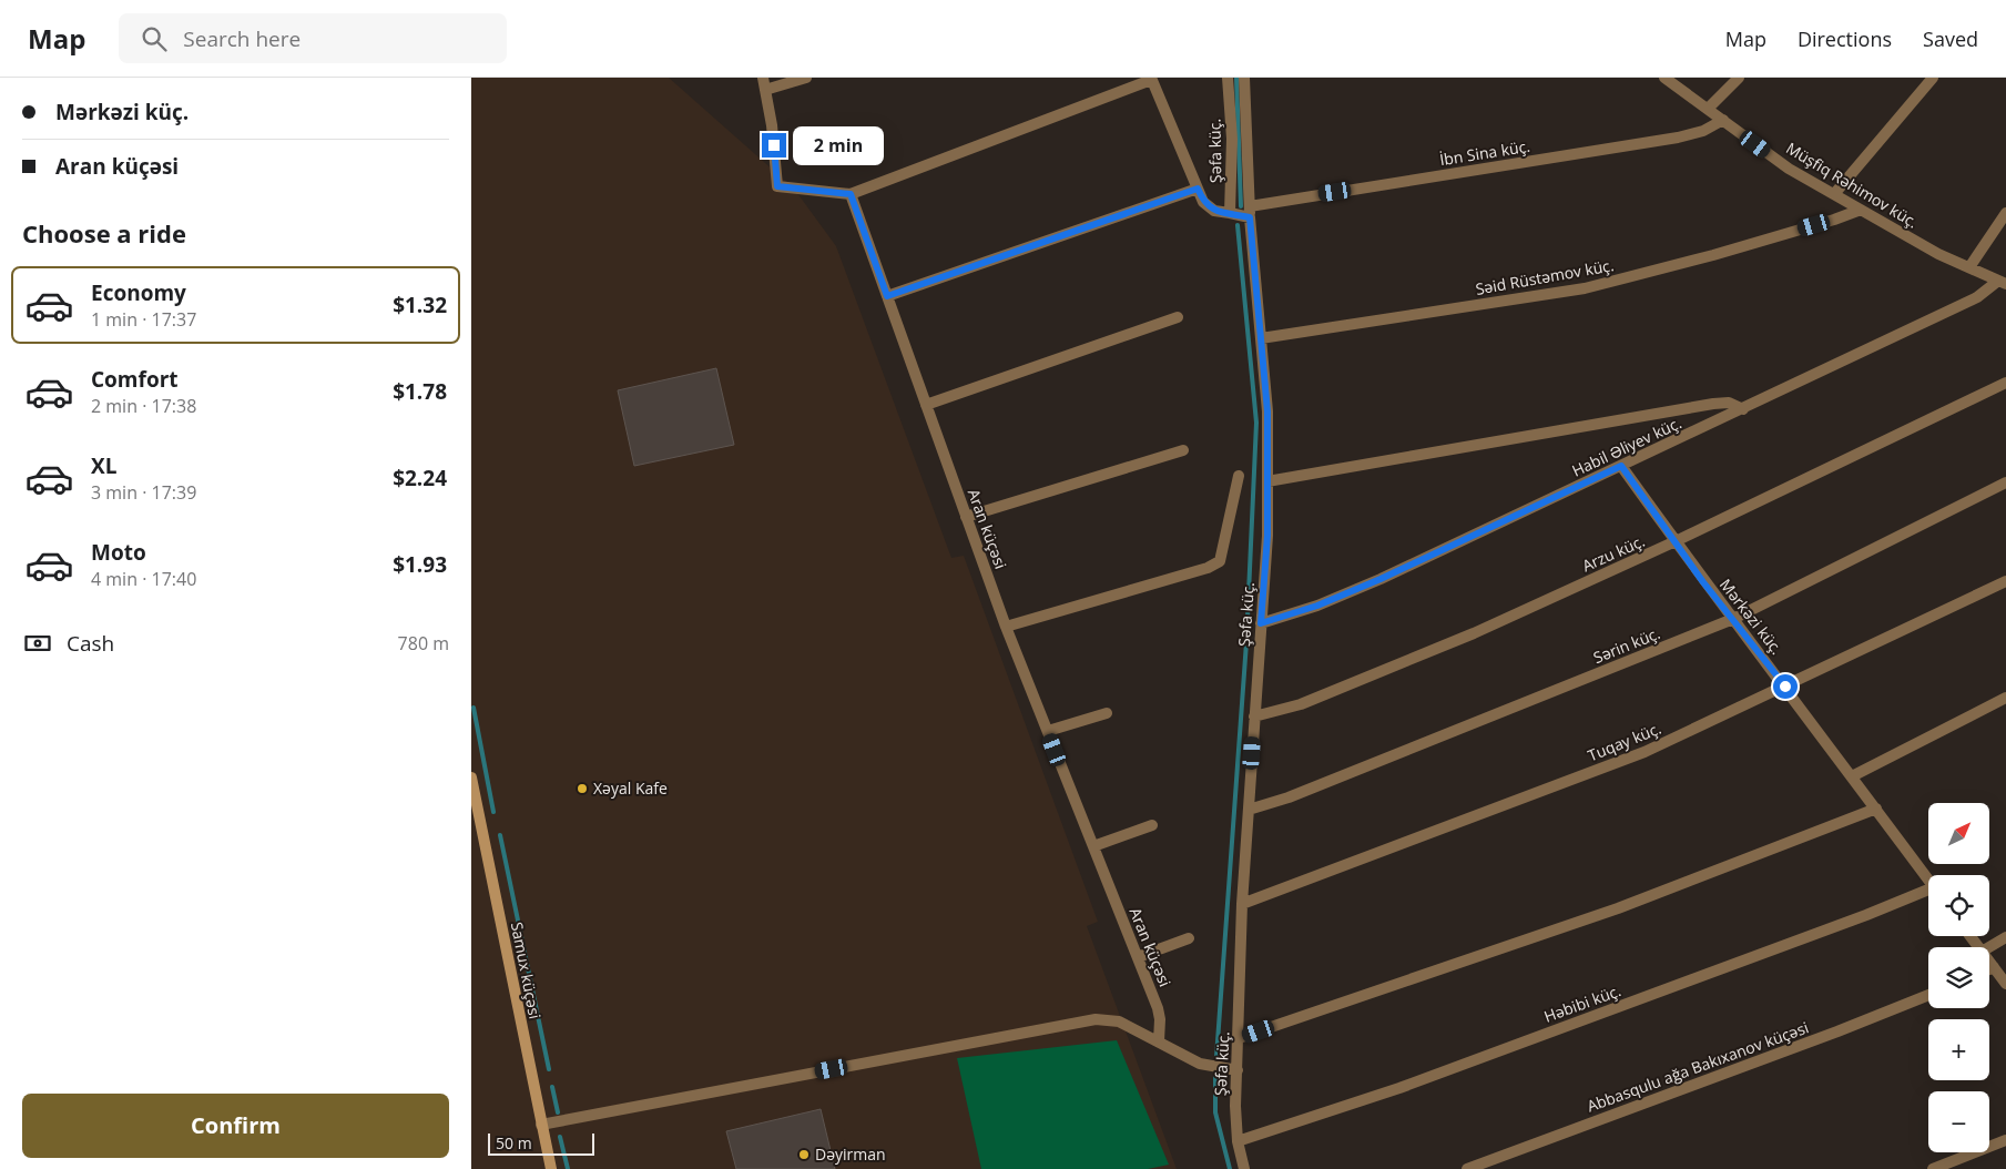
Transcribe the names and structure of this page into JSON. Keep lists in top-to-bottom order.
{
  "streets": {
    "main road": ["Samux küçəsi"],
    "street": [
      "Şəfa küç.",
      "İbn Sina küç.",
      "Müşfiq Rəhimov küç.",
      "Səid Rüstəmov küç.",
      "Habil Əliyev küç.",
      "Aran küçəsi",
      "Arzu küç.",
      "Mərkəzi küç.",
      "Sərin küç.",
      "Tuqay küç.",
      "Həbibi küç.",
      "Abbasqulu ağa Bakıxanov küçəsi"
    ]
  },
  "crossings": [
    ["Şəfa küç.", "İbn Sina küç."],
    ["Şəfa küç.", "Səid Rüstəmov küç."],
    ["Şəfa küç.", "Habil Əliyev küç."],
    ["Şəfa küç.", "Arzu küç."],
    ["Şəfa küç.", "Sərin küç."],
    ["Şəfa küç.", "Tuqay küç."],
    ["Şəfa küç.", "Həbibi küç."],
    ["İbn Sina küç.", "Müşfiq Rəhimov küç."],
    ["Müşfiq Rəhimov küç.", "Səid Rüstəmov küç."],
    ["Müşfiq Rəhimov küç.", "Habil Əliyev küç."],
    ["Habil Əliyev küç.", "Mərkəzi küç."],
    ["Arzu küç.", "Mərkəzi küç."],
    ["Mərkəzi küç.", "Sərin küç."],
    ["Mərkəzi küç.", "Tuqay küç."]
  ],
  "places": ["Xəyal Kafe", "Dəyirman"],
  "scale_bar": "50 m",
  "north": "top right",
  "page": {
    "header": "Map",
    "search": "Search here",
    "nav": ["Map", "Directions", "Saved"],
    "banner": ["Mərkəzi küç.", "Aran küçəsi"],
    "bubble": "2 min",
    "heading": "Choose a ride",
    "list": [
      {
        "name": "Economy",
        "note": "1 min · 17:37",
        "value": "$1.32"
      },
      {
        "name": "Comfort",
        "note": "2 min · 17:38",
        "value": "$1.78"
      },
      {
        "name": "XL",
        "note": "3 min · 17:39",
        "value": "$2.24"
      },
      {
        "name": "Moto",
        "note": "4 min · 17:40",
        "value": "$1.93"
      }
    ],
    "pay": ["Cash", "780 m"],
    "map_buttons": ["+", "−"],
    "buttons": "Confirm",
    "scale": "50 m"
  }
}
